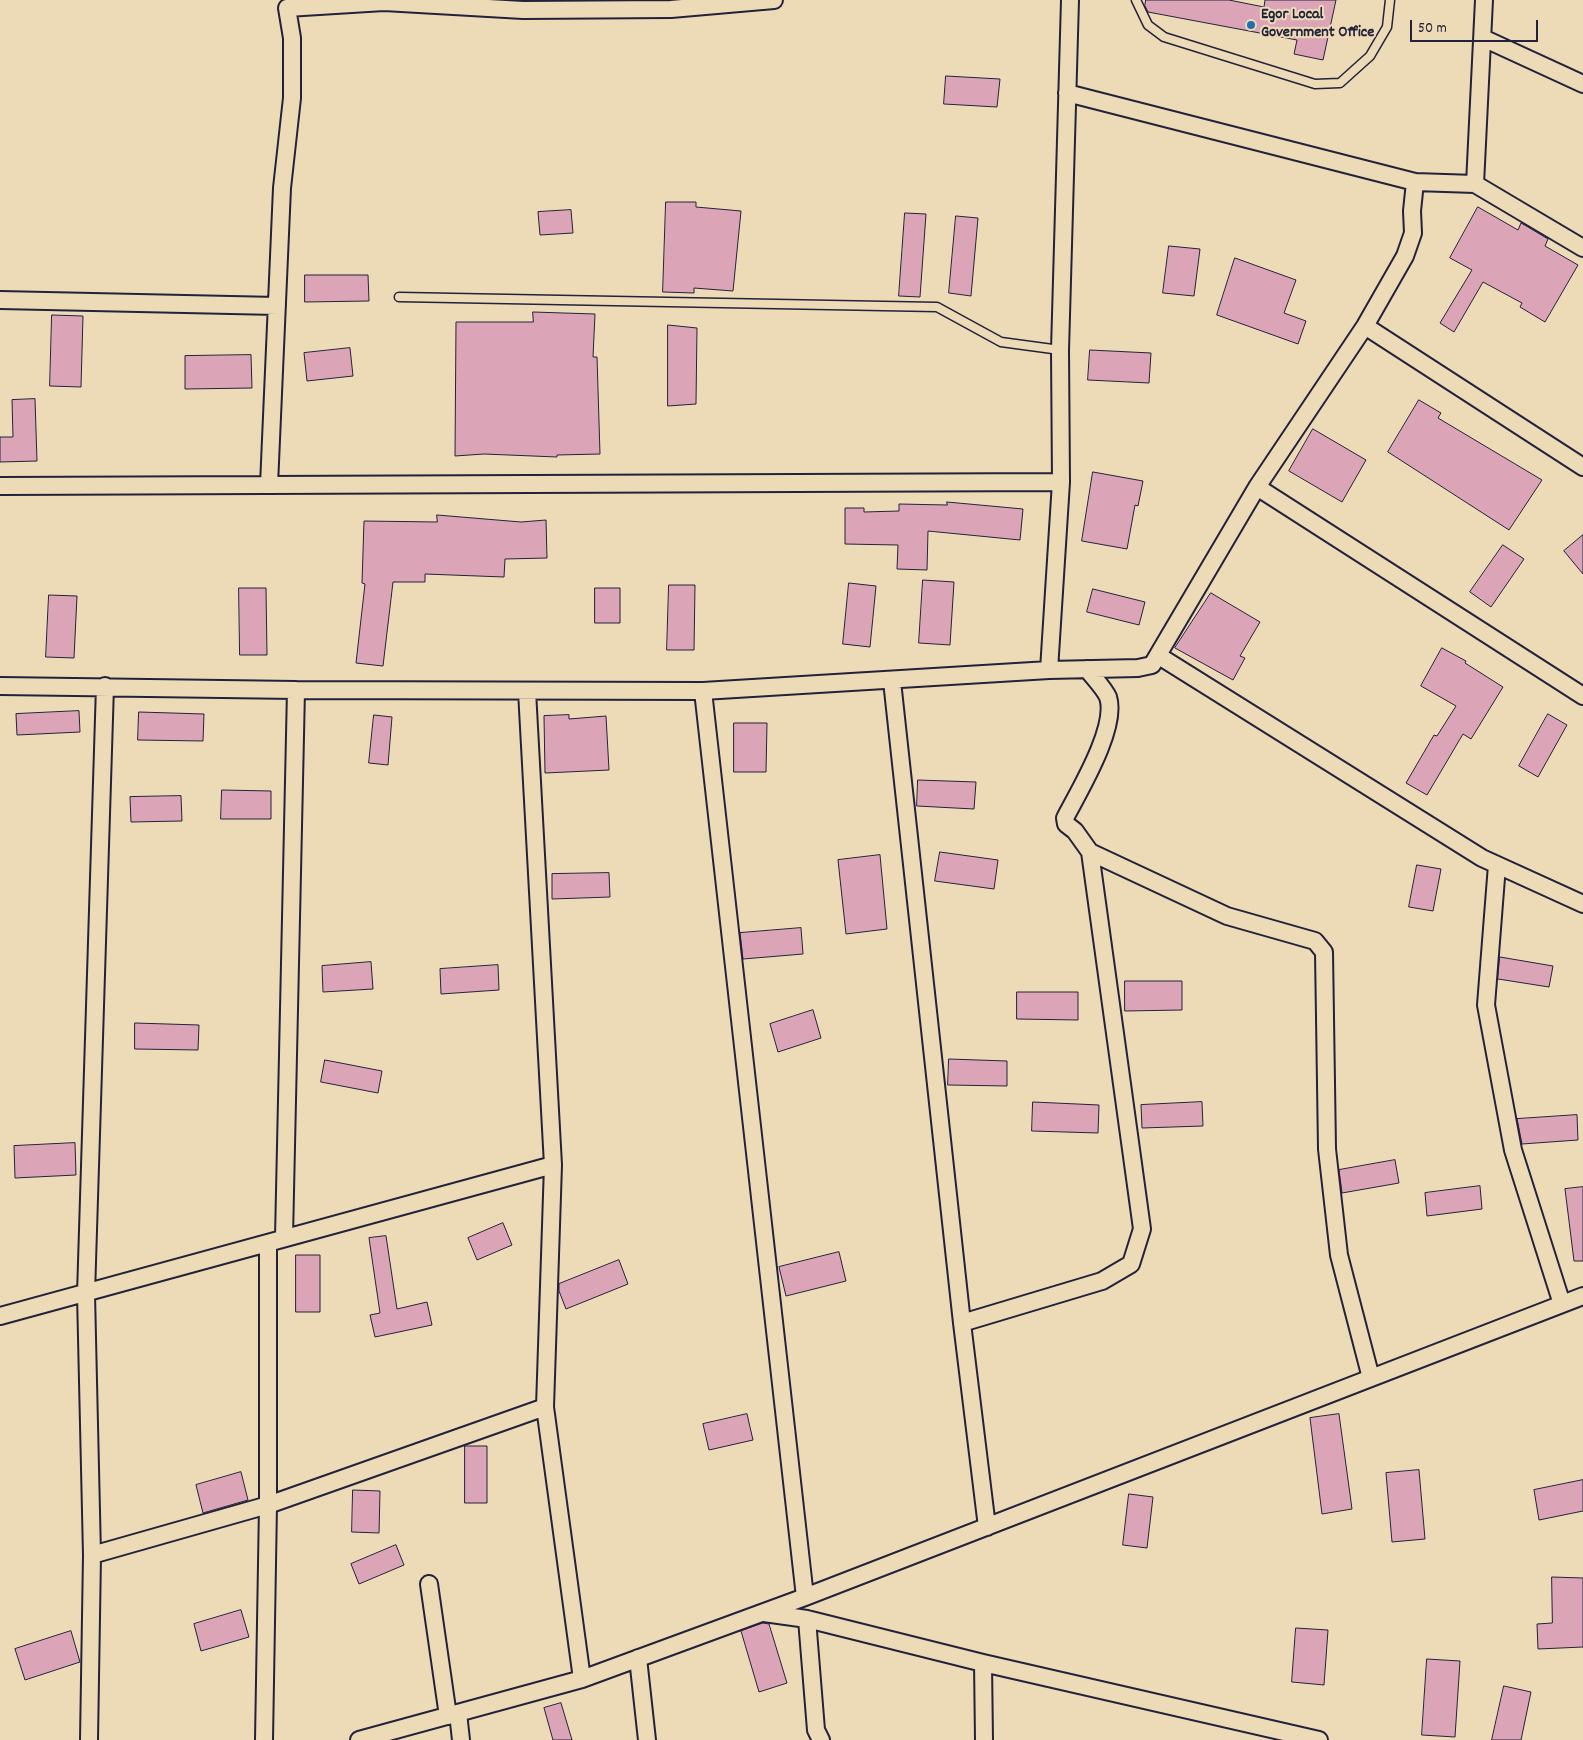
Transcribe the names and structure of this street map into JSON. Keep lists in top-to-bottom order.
{
  "places": ["Egor Local Government Office"],
  "scale_bar": "50 m"
}
